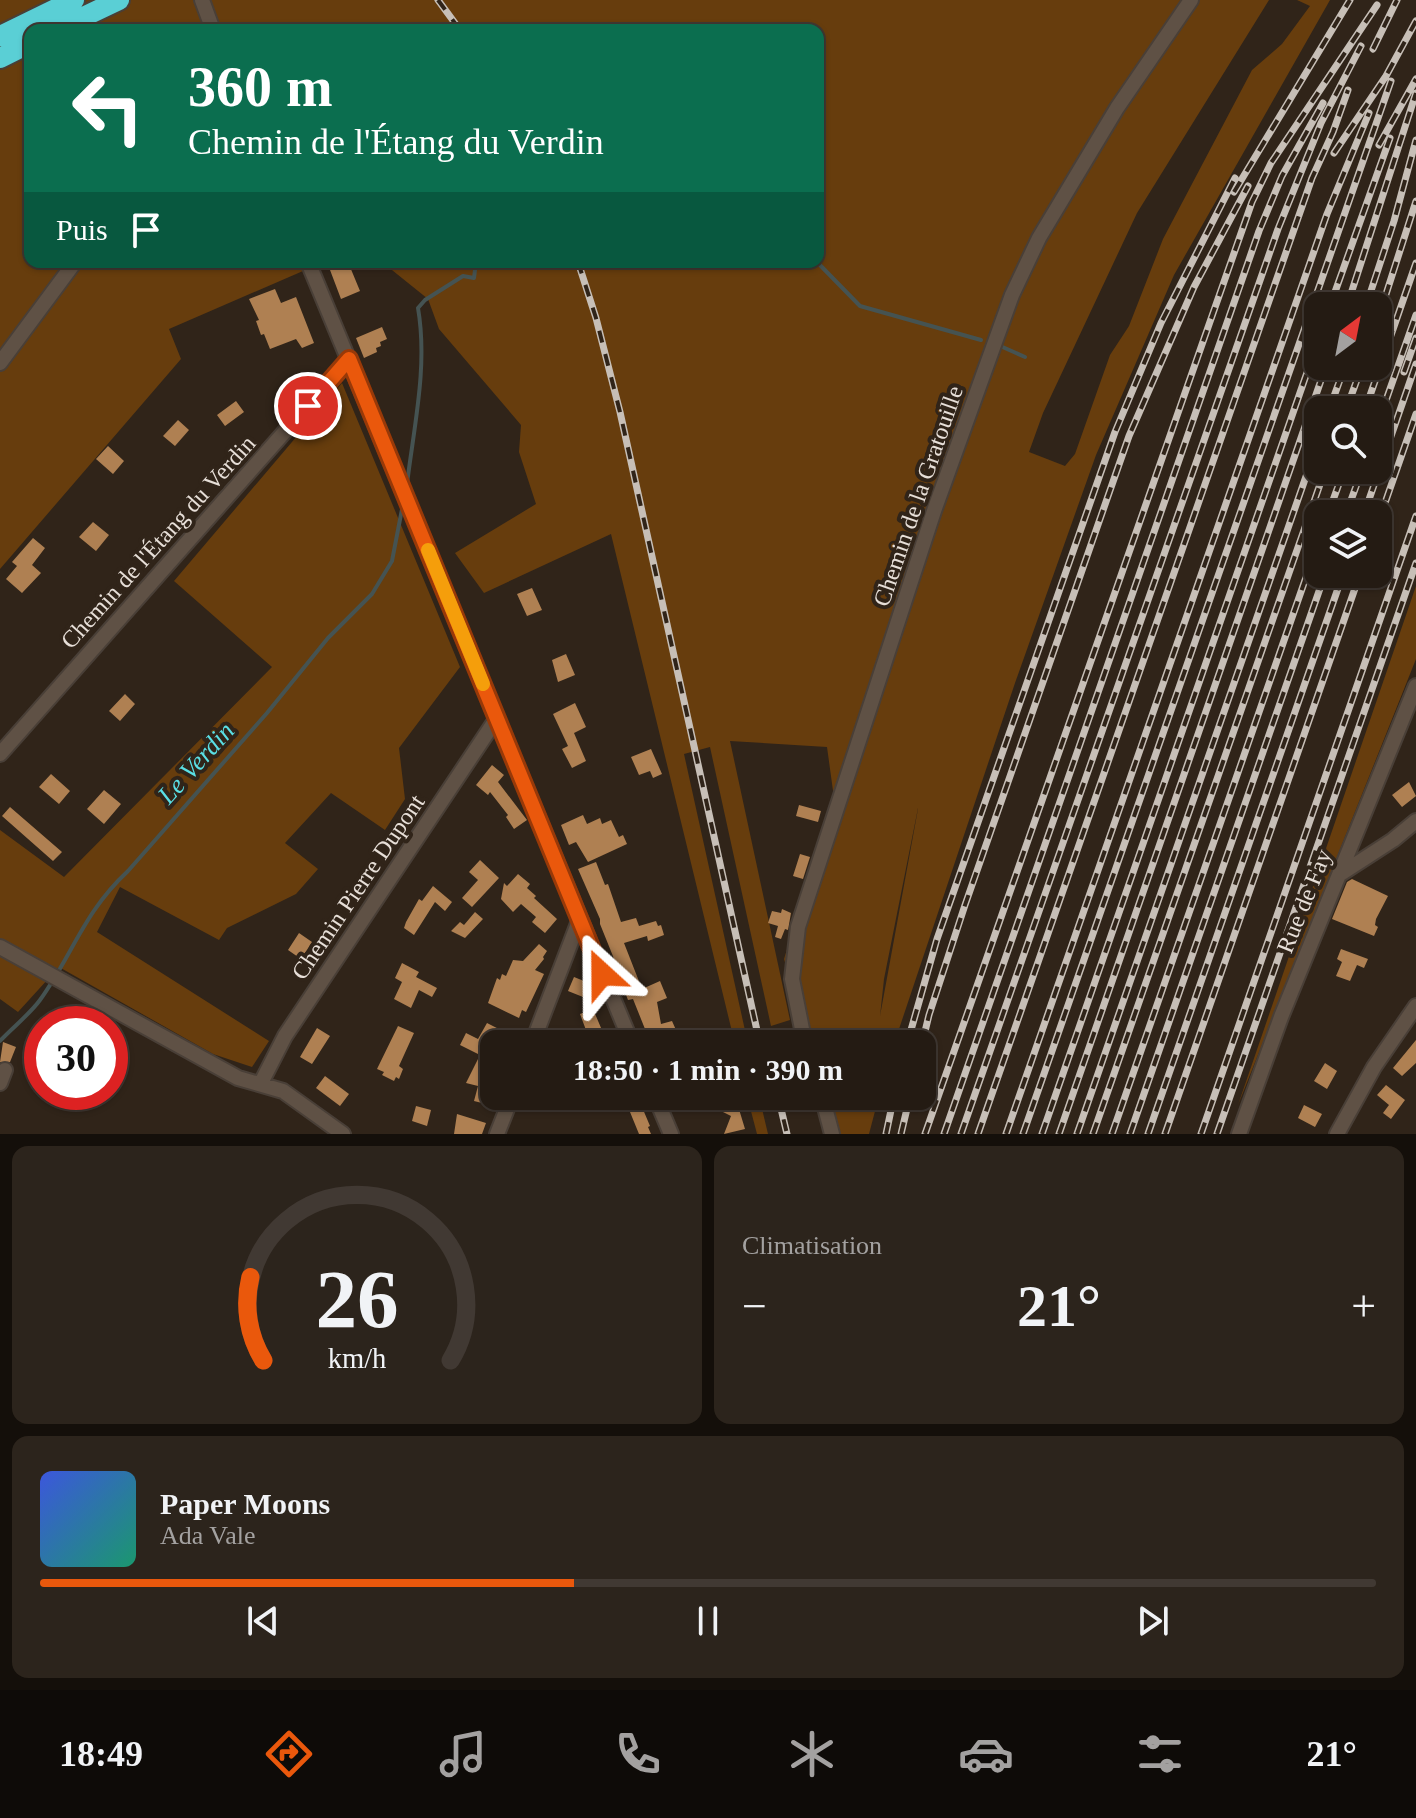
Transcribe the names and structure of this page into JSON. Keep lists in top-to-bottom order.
{
  "streets": {
    "street": [
      "Chemin de la Gratouille",
      "Chemin de l'Étang du Verdin",
      "Chemin Pierre Dupont",
      "Rue de Fay"
    ]
  },
  "water": ["Le Verdin"],
  "north": "top right",
  "page": {
    "turn": ["360 m", "Chemin de l'Étang du Verdin"],
    "then": "Puis",
    "limit": "30",
    "trip": "18:50 · 1 min · 390 m",
    "tile": "Climatisation",
    "heat": ["−", "21°", "+"],
    "song": ["Paper Moons", "Ada Vale"],
    "tabs": ["18:49", "21°"],
    "gauge": ["26", "km/h"]
  }
}
